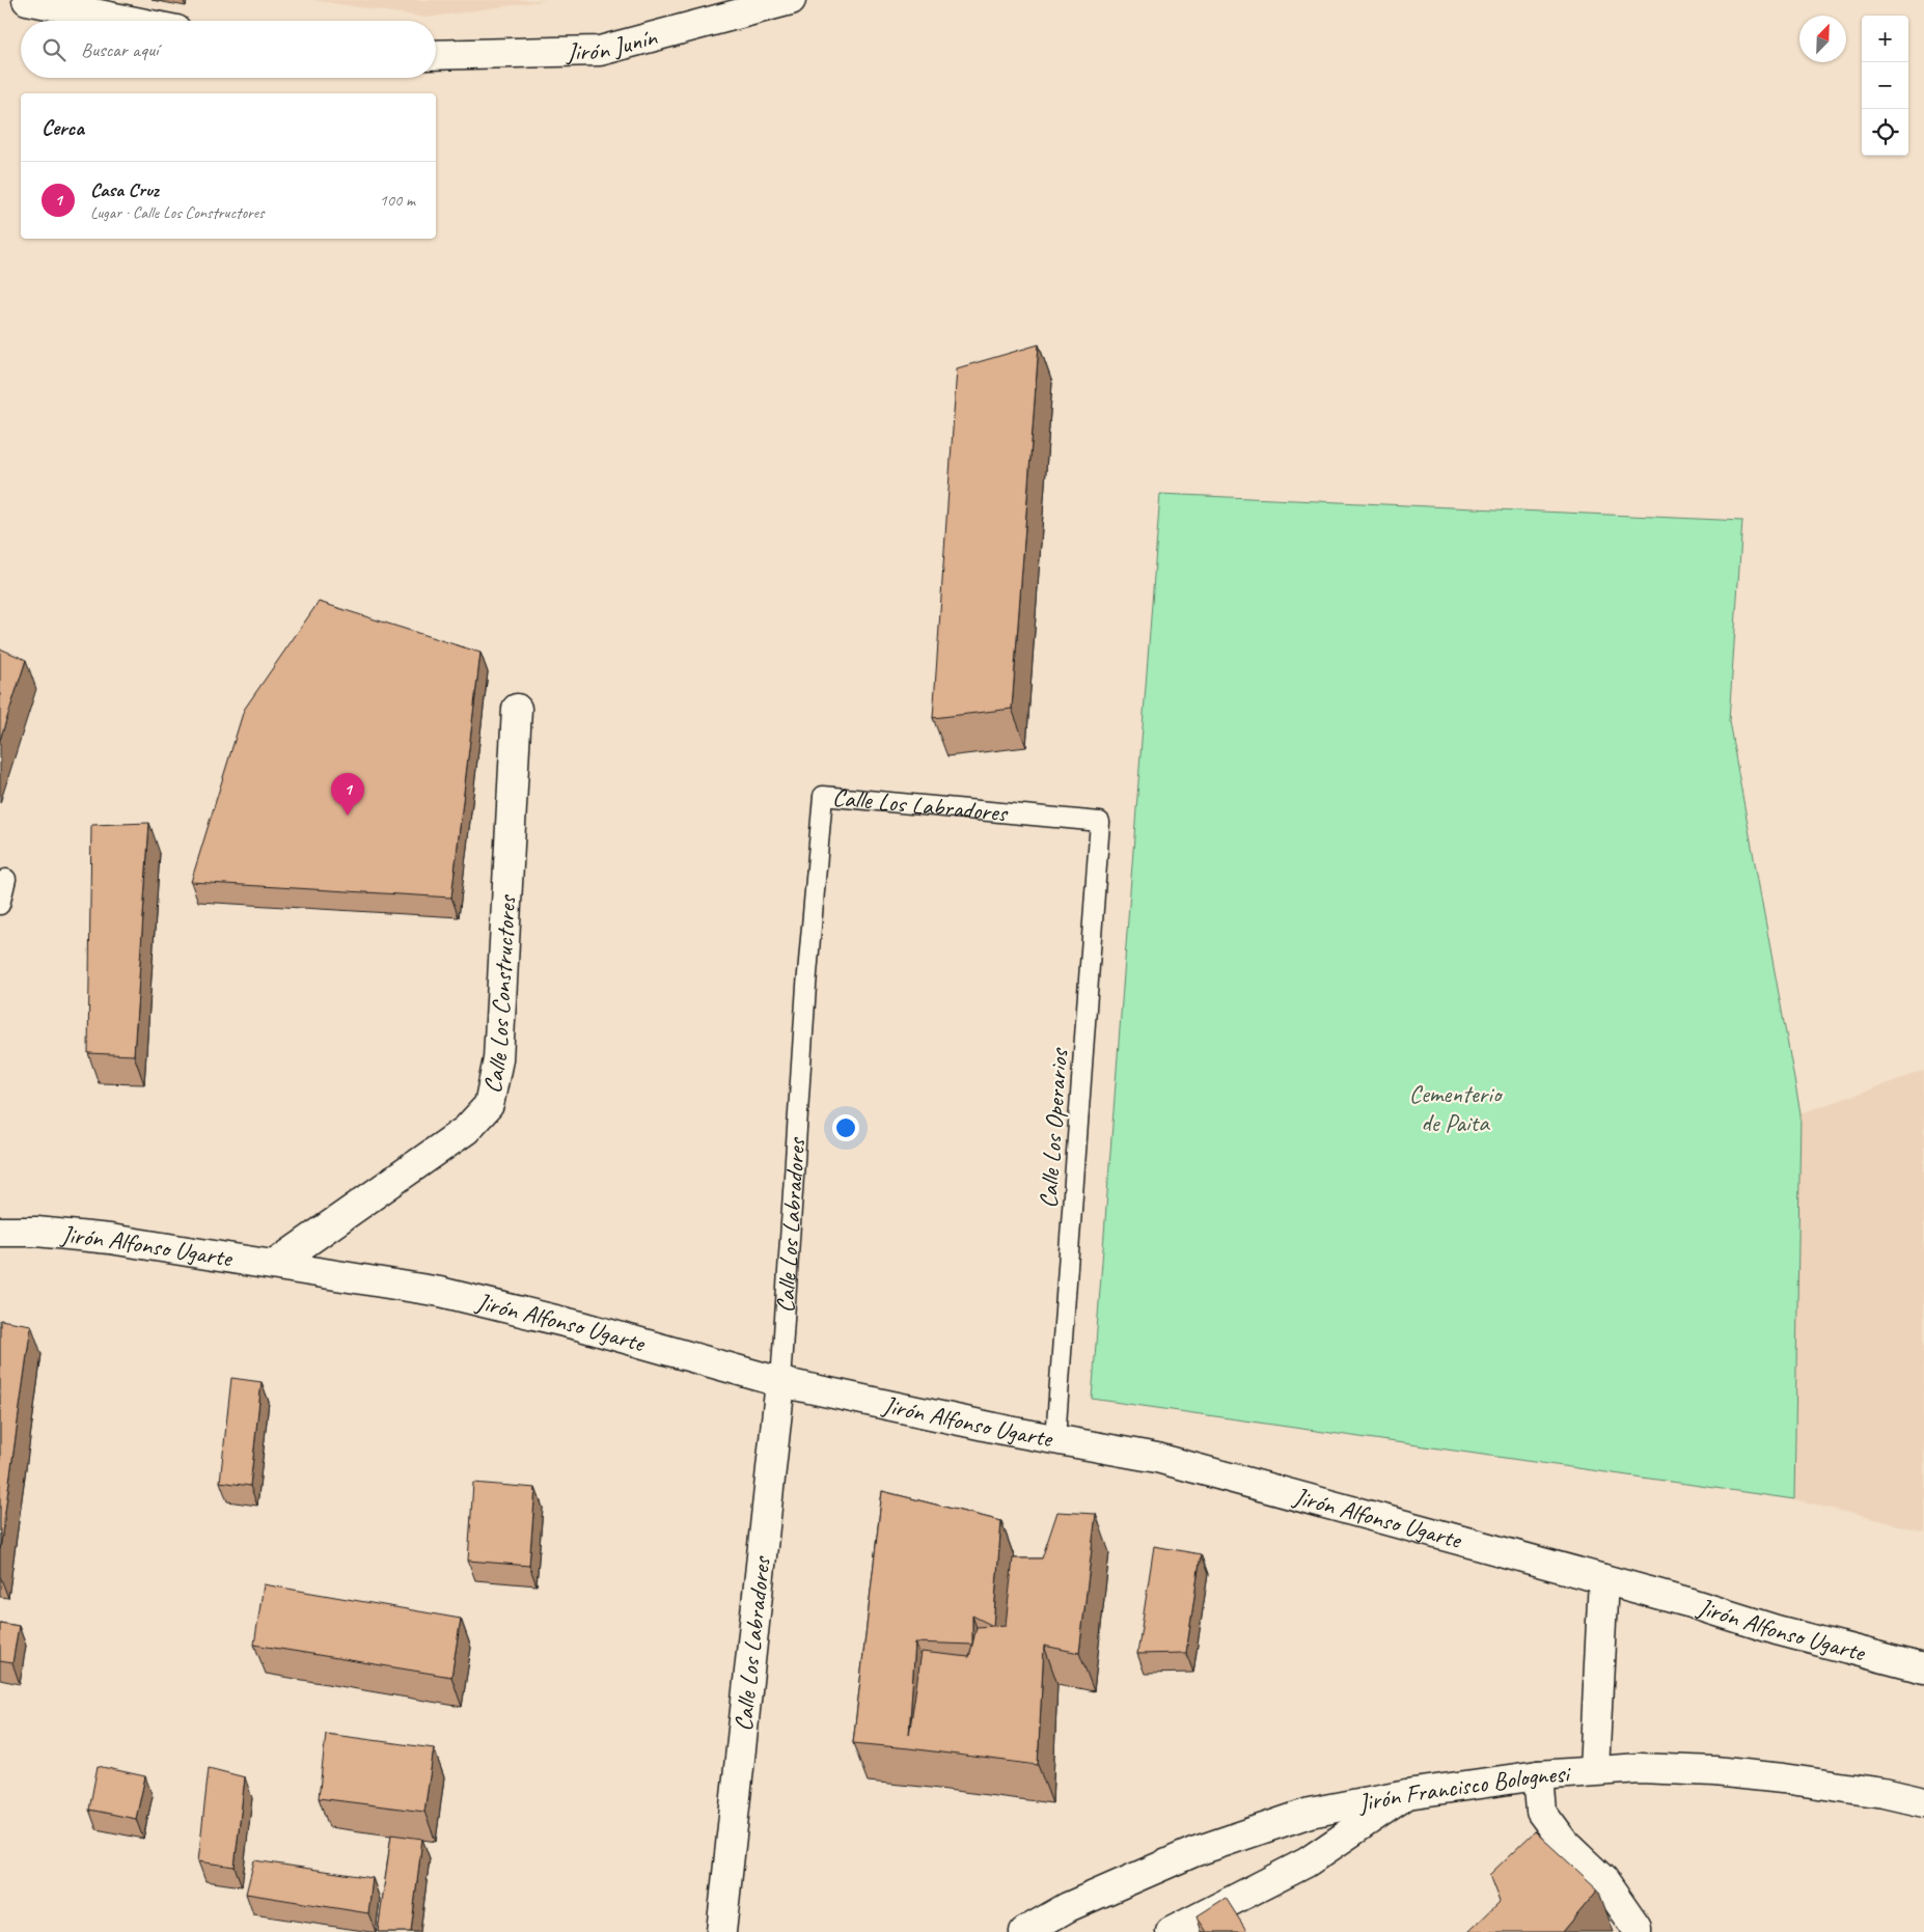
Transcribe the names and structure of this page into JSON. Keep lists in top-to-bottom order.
{
  "streets": {
    "main road": [
      "Jirón Junín",
      "Calle Los Labradores",
      "Calle Los Constructores",
      "Jirón Alfonso Ugarte",
      "Jirón Francisco Bolognesi"
    ],
    "lane": ["Calle Los Operarios"]
  },
  "crossings": [
    ["Calle Los Labradores", "Calle Los Operarios"],
    ["Calle Los Labradores", "Jirón Alfonso Ugarte"],
    ["Calle Los Constructores", "Jirón Alfonso Ugarte"],
    ["Calle Los Operarios", "Jirón Alfonso Ugarte"]
  ],
  "parks": ["Cementerio de Paita"],
  "north": "top right",
  "page": {
    "map_buttons": ["+", "−"],
    "search": "Buscar aquí",
    "heading": "Cerca",
    "list": [
      {
        "mark": "1",
        "name": "Casa Cruz",
        "note": "Lugar · Calle Los Constructores",
        "value": "100 m"
      }
    ],
    "pins": "1"
  }
}
